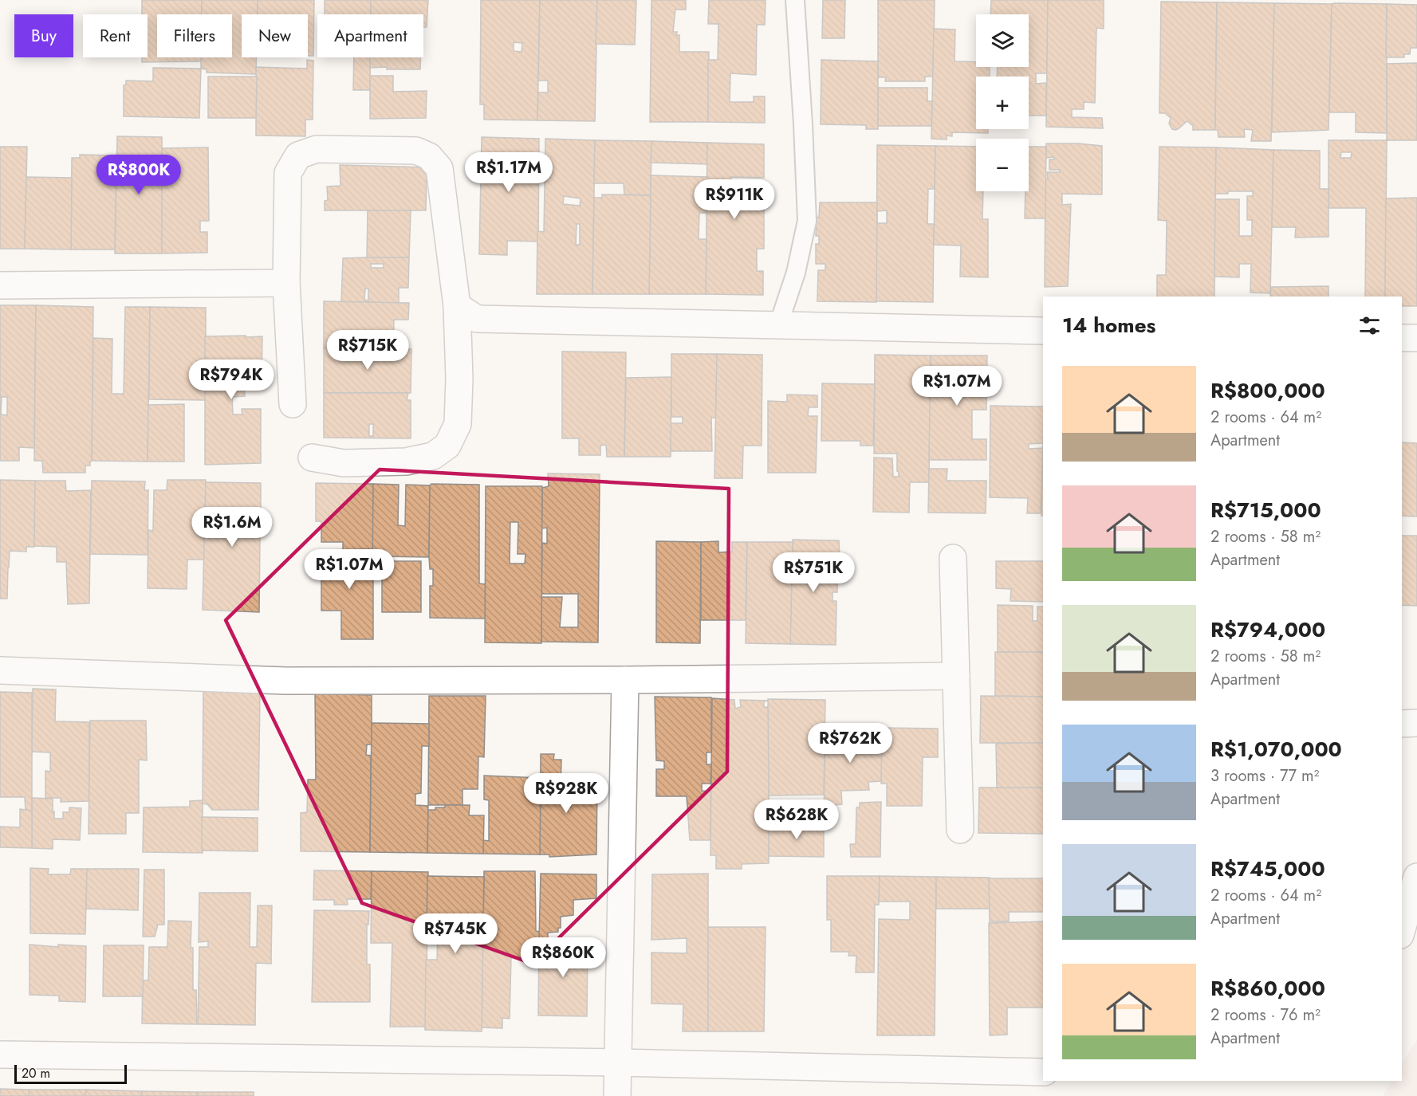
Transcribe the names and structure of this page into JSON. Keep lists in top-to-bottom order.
{
  "scale_bar": "20 m",
  "page": {
    "map_buttons": ["+", "−"],
    "chip": [
      "Buy",
      "Rent",
      "Filters",
      "New",
      "Apartment"
    ],
    "price": [
      "R$1.17M",
      "R$800K",
      "R$911K",
      "R$715K",
      "R$794K",
      "R$1.07M",
      "R$1.6M",
      "R$1.07M",
      "R$751K",
      "R$762K",
      "R$928K",
      "R$628K",
      "R$745K",
      "R$860K"
    ],
    "heading": "14 homes",
    "list": [
      {
        "name": "R$800,000",
        "note": "2 rooms · 64 m² · Apartment"
      },
      {
        "name": "R$715,000",
        "note": "2 rooms · 58 m² · Apartment"
      },
      {
        "name": "R$794,000",
        "note": "2 rooms · 58 m² · Apartment"
      },
      {
        "name": "R$1,070,000",
        "note": "3 rooms · 77 m² · Apartment"
      },
      {
        "name": "R$745,000",
        "note": "2 rooms · 64 m² · Apartment"
      },
      {
        "name": "R$860,000",
        "note": "2 rooms · 76 m² · Apartment"
      }
    ],
    "scale": "20 m"
  }
}
